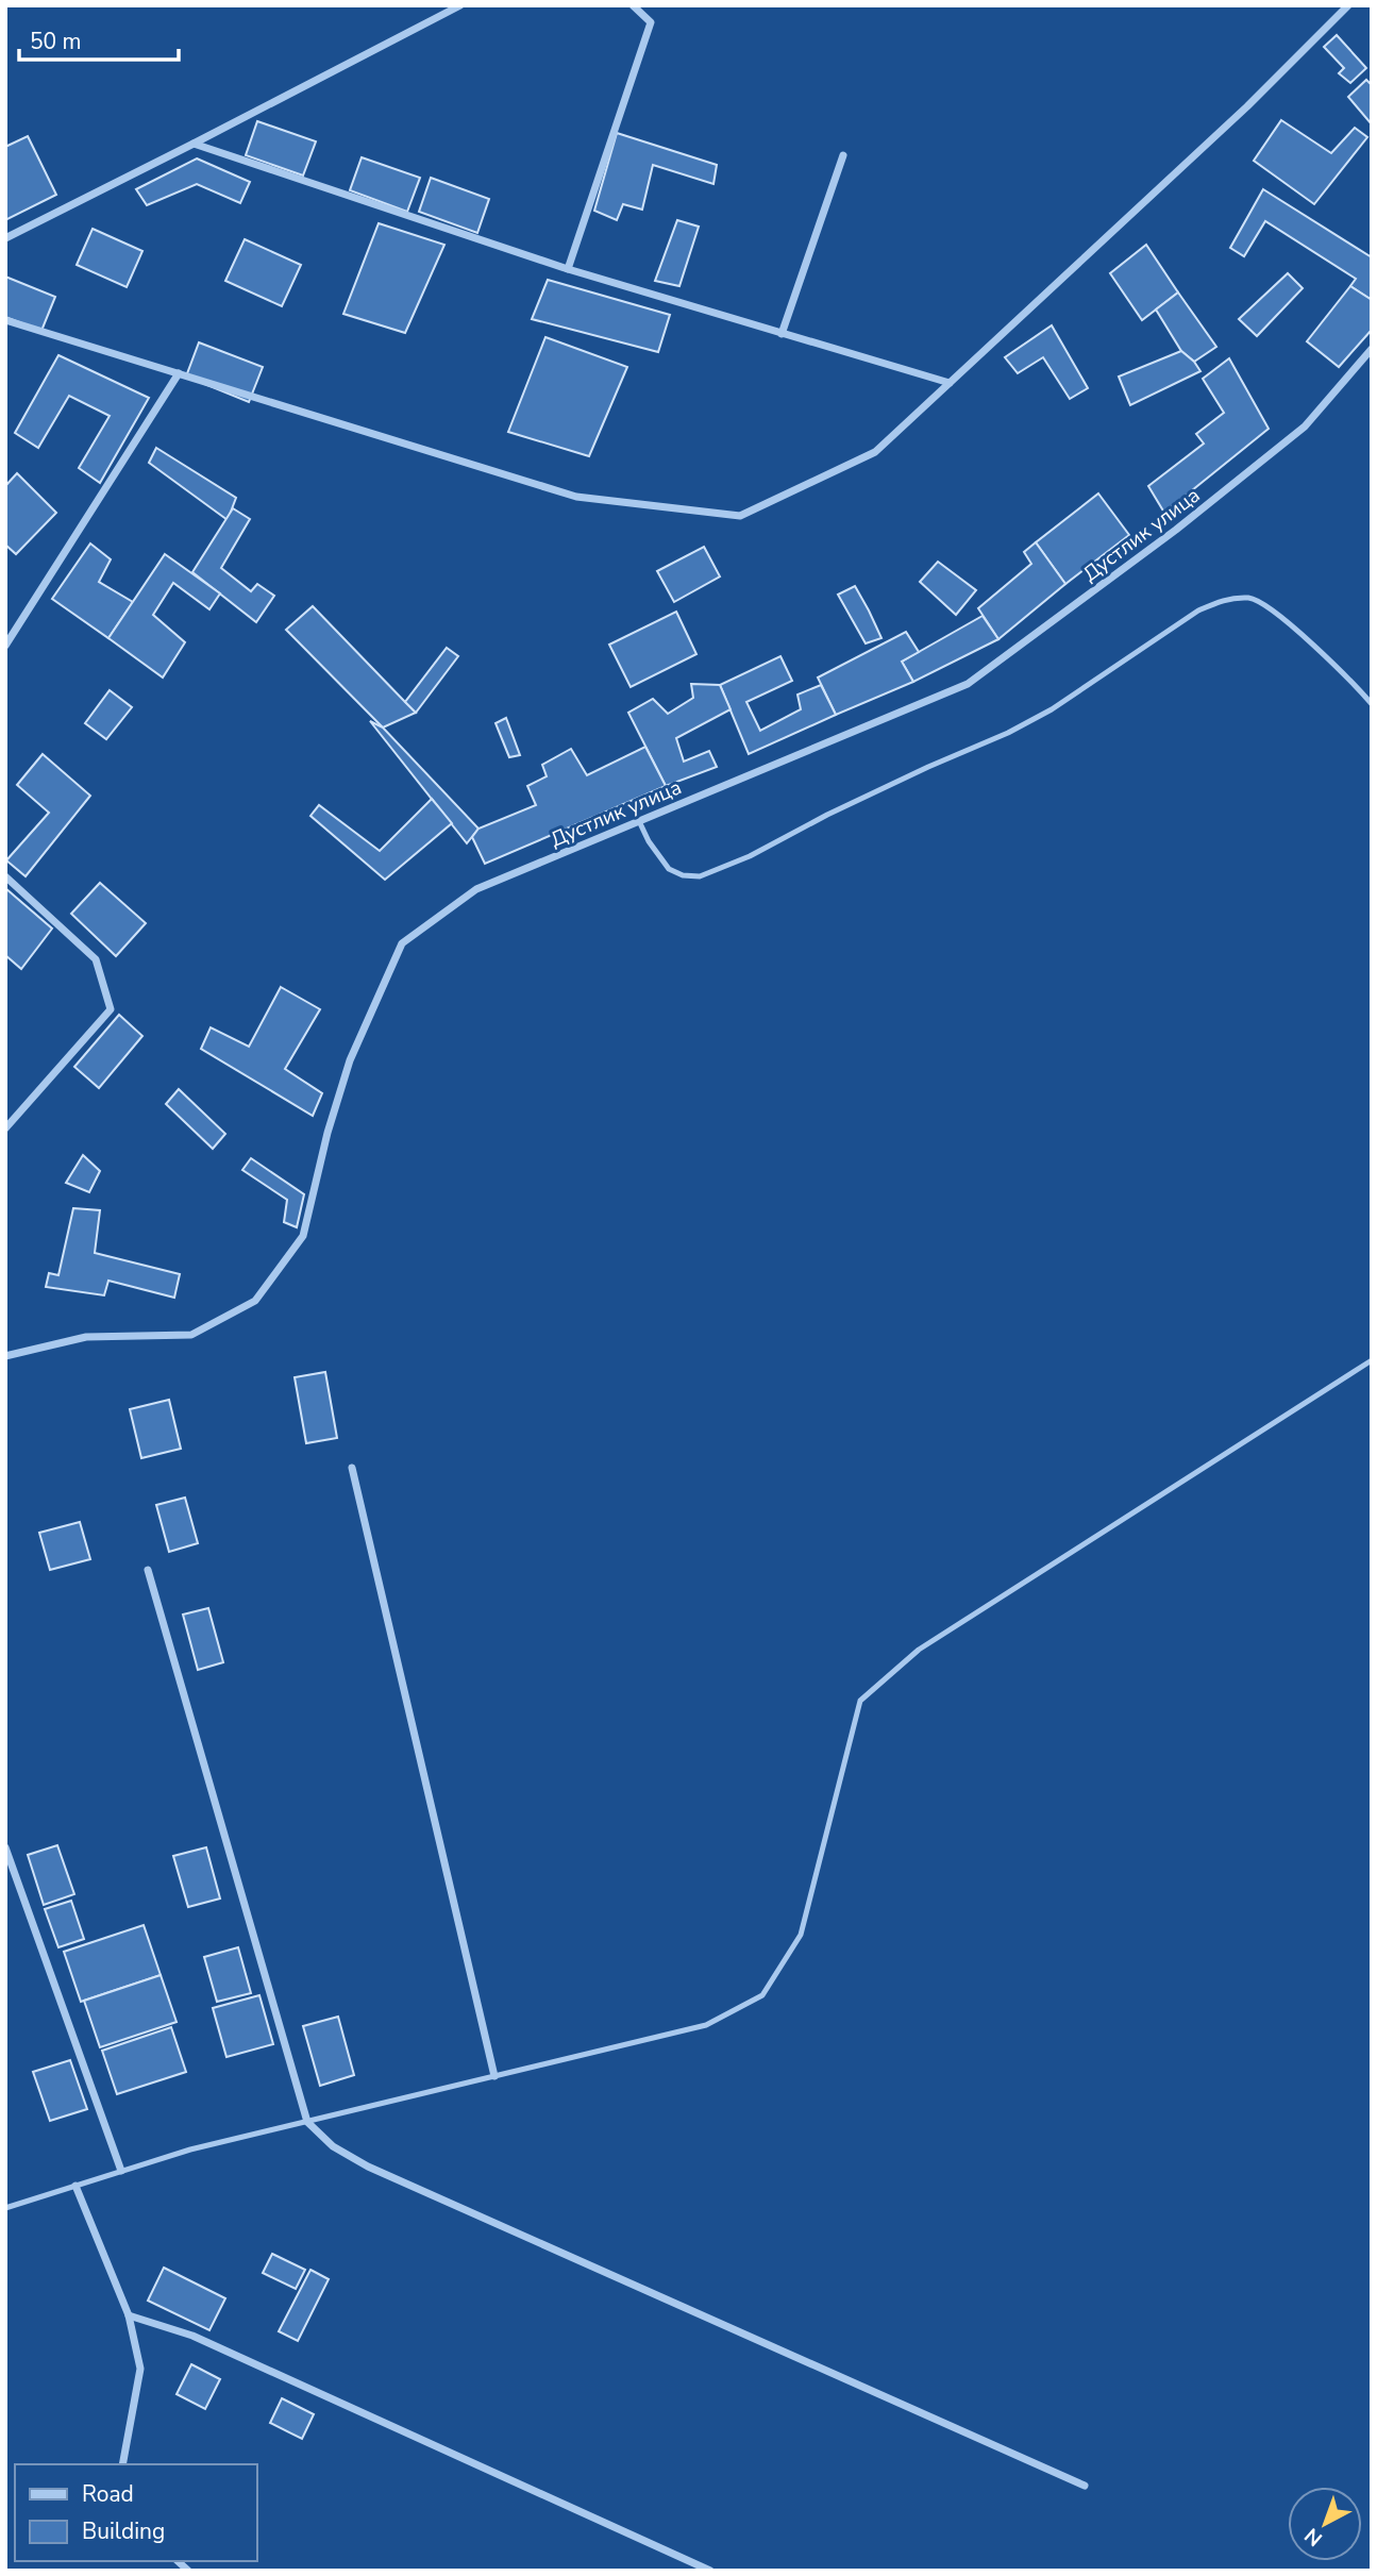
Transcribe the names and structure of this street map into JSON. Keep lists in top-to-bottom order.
{
  "streets": {
    "street": ["Дустлик улица"]
  },
  "legend": ["Road", "Building"],
  "scale_bar": "50 m",
  "north": "bottom left"
}
